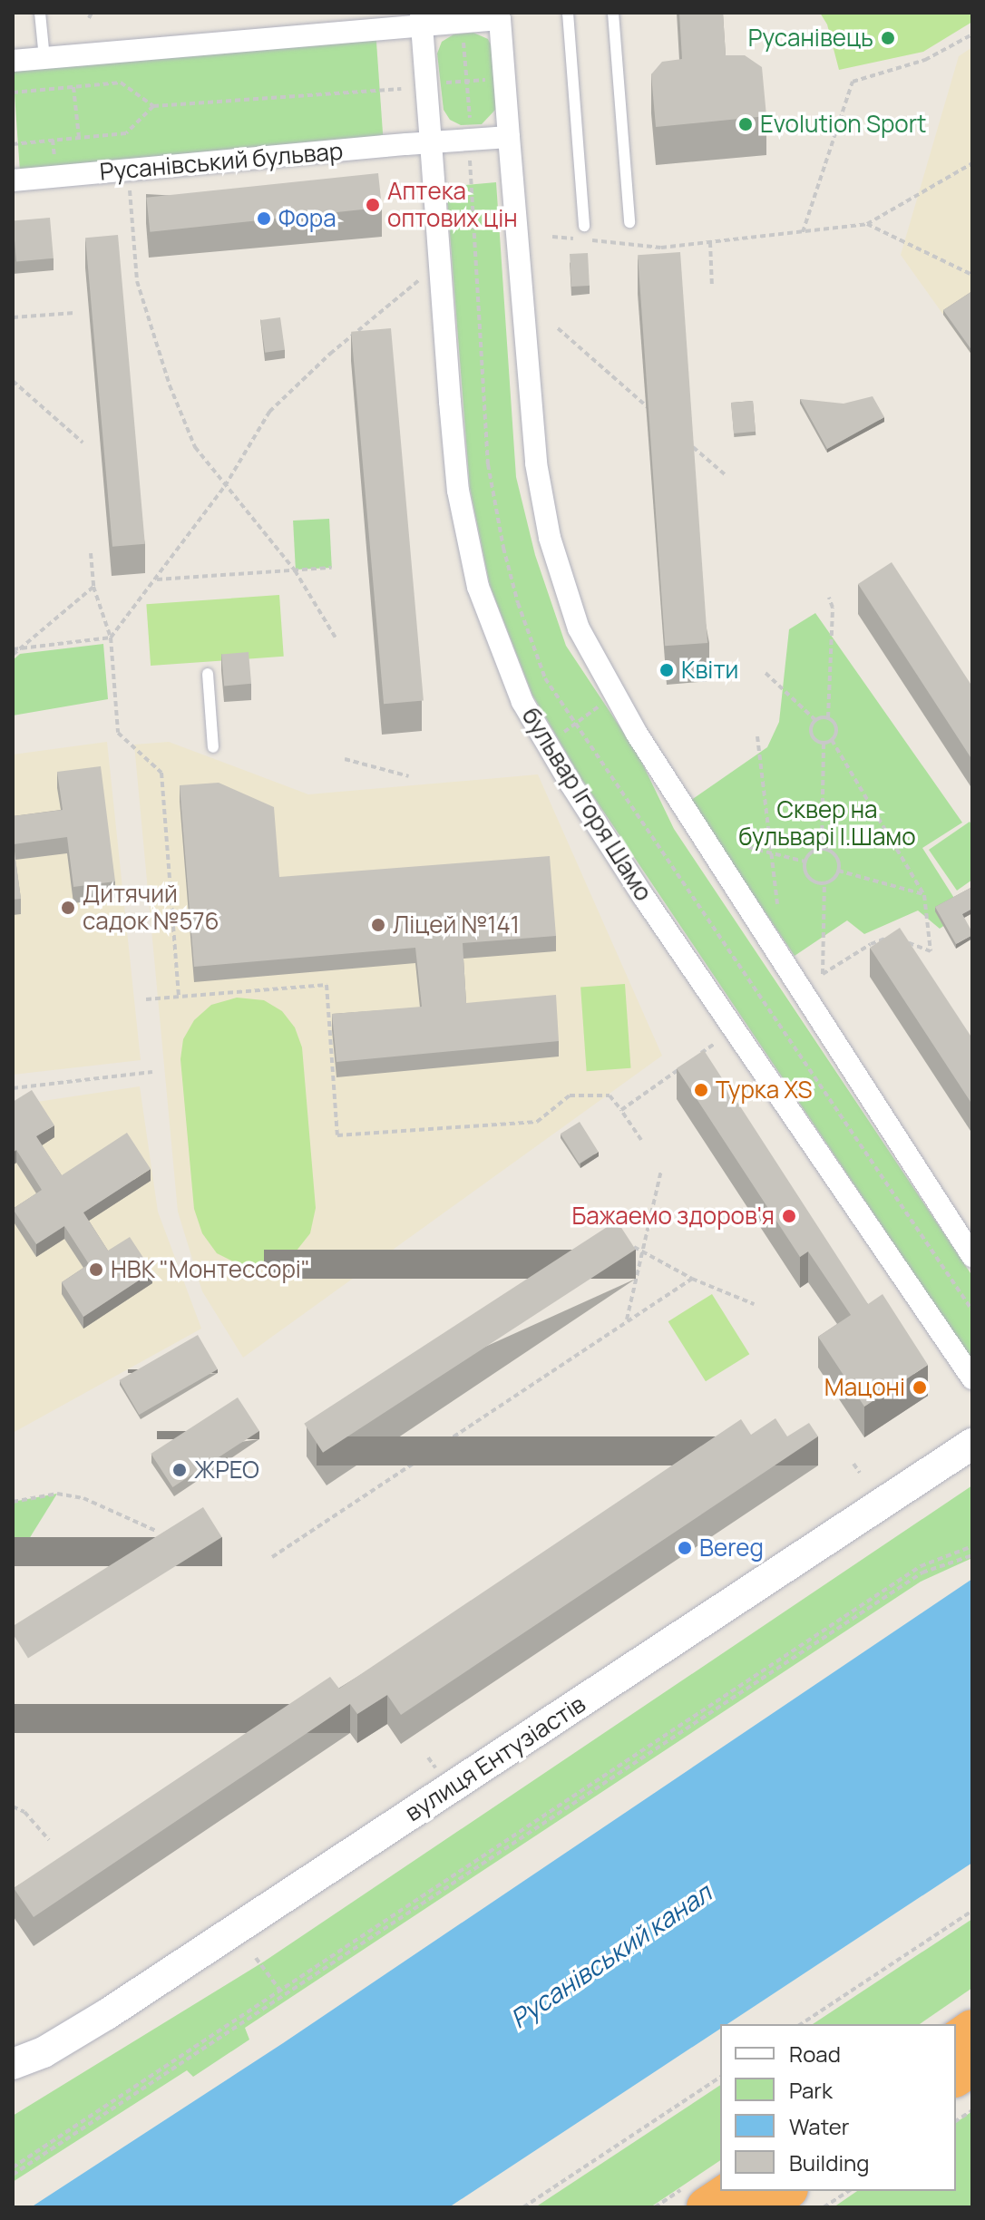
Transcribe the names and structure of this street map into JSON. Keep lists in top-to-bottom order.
{
  "streets": {
    "street": ["Русанівський бульвар", "бульвар Ігоря Шамо", "вулиця Ентузіастів"]
  },
  "crossings": [
    ["Русанівський бульвар", "бульвар Ігоря Шамо"]
  ],
  "water": ["Русанівський канал"],
  "parks": ["Сквер на бульварі І.Шамо"],
  "places": [
    "Русанівець",
    "Evolution Sport",
    "Аптека оптових цін",
    "Фора",
    "Квіти",
    "Дитячий садок №576",
    "Ліцей №141",
    "Турка XS",
    "Бажаемо здоров'я",
    "НВК \"Монтессорі\"",
    "Мацоні",
    "ЖРЕО",
    "Bereg"
  ],
  "legend": [
    "Road",
    "Park",
    "Water",
    "Building"
  ]
}
